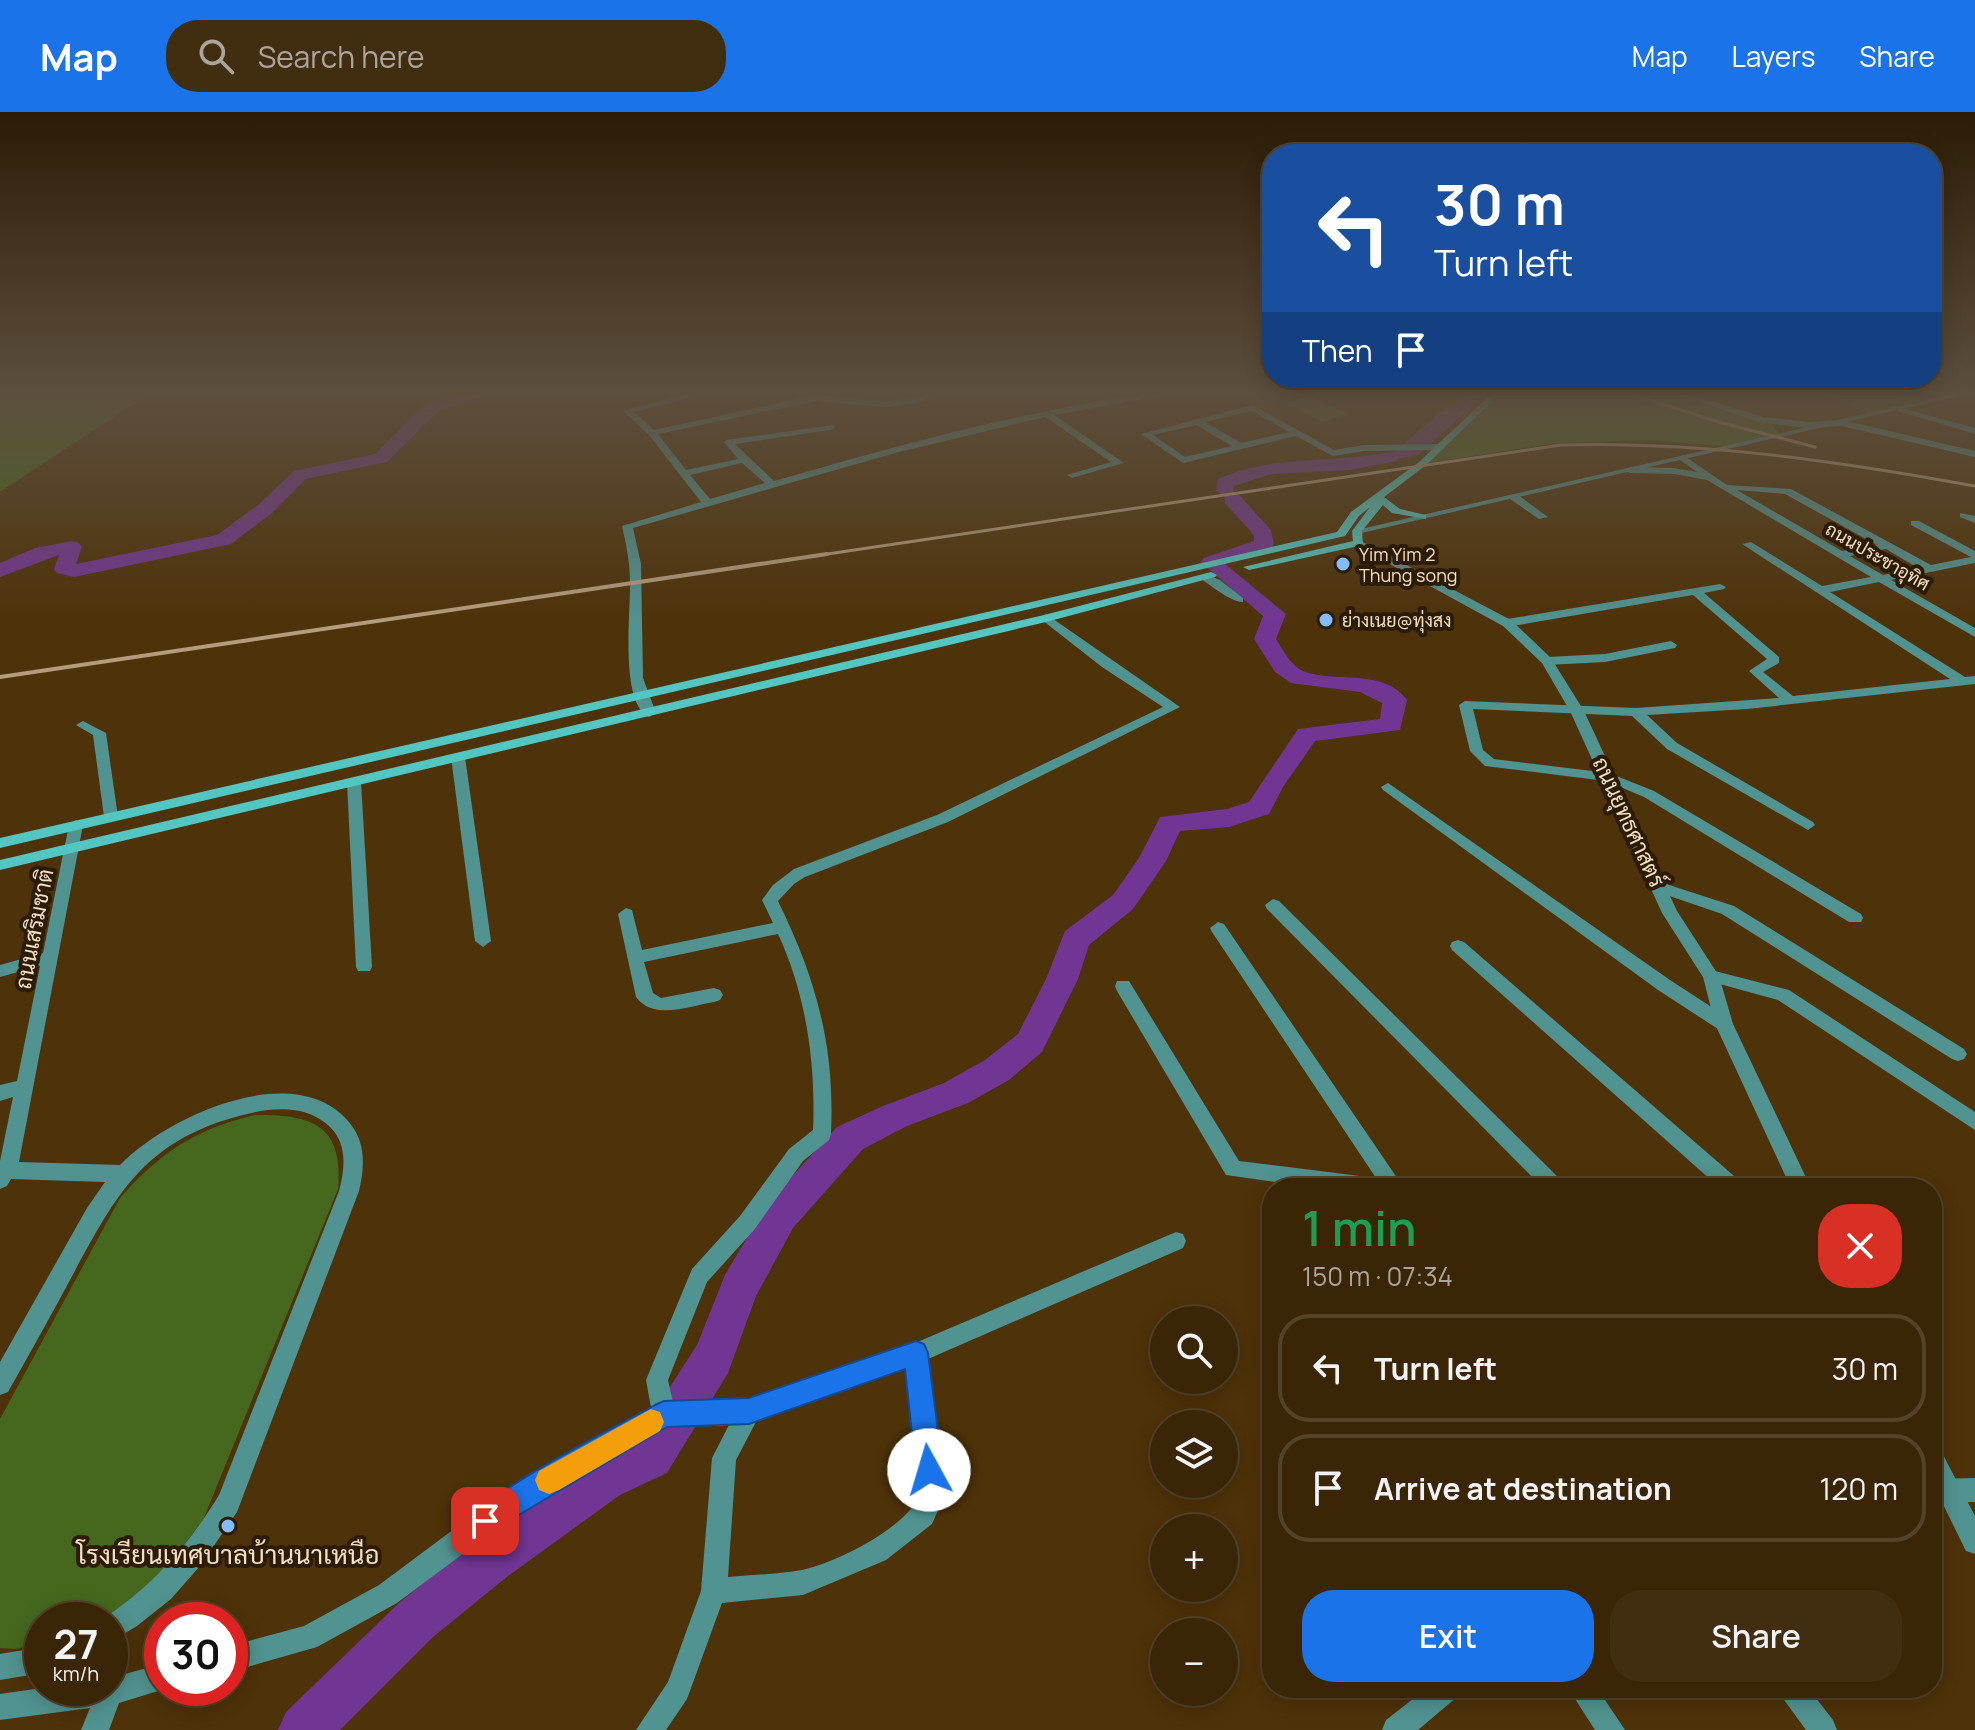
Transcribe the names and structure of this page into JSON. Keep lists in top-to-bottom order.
{
  "streets": {
    "street": ["ถนนประชาอุทิศ", "ถนนยุทธศาสตร์", "ถนนเสริมชาติ"]
  },
  "places": ["Yim Yim 2 Thung song", "ย่างเนย@ทุ่งสง", "โรงเรียนเทศบาลบ้านนาเหนือ"],
  "page": {
    "header": "Map",
    "search": "Search here",
    "nav": ["Map", "Layers", "Share"],
    "turn": ["30 m", "Turn left"],
    "then": "Then",
    "heading": ["1 min", "150 m · 07:34"],
    "map_buttons": ["+", "−"],
    "list": [
      {
        "name": "Turn left",
        "value": "30 m"
      },
      {
        "name": "Arrive at destination",
        "value": "120 m"
      }
    ],
    "buttons": ["Exit", "Share"],
    "speed": "27 km/h",
    "limit": "30"
  }
}
